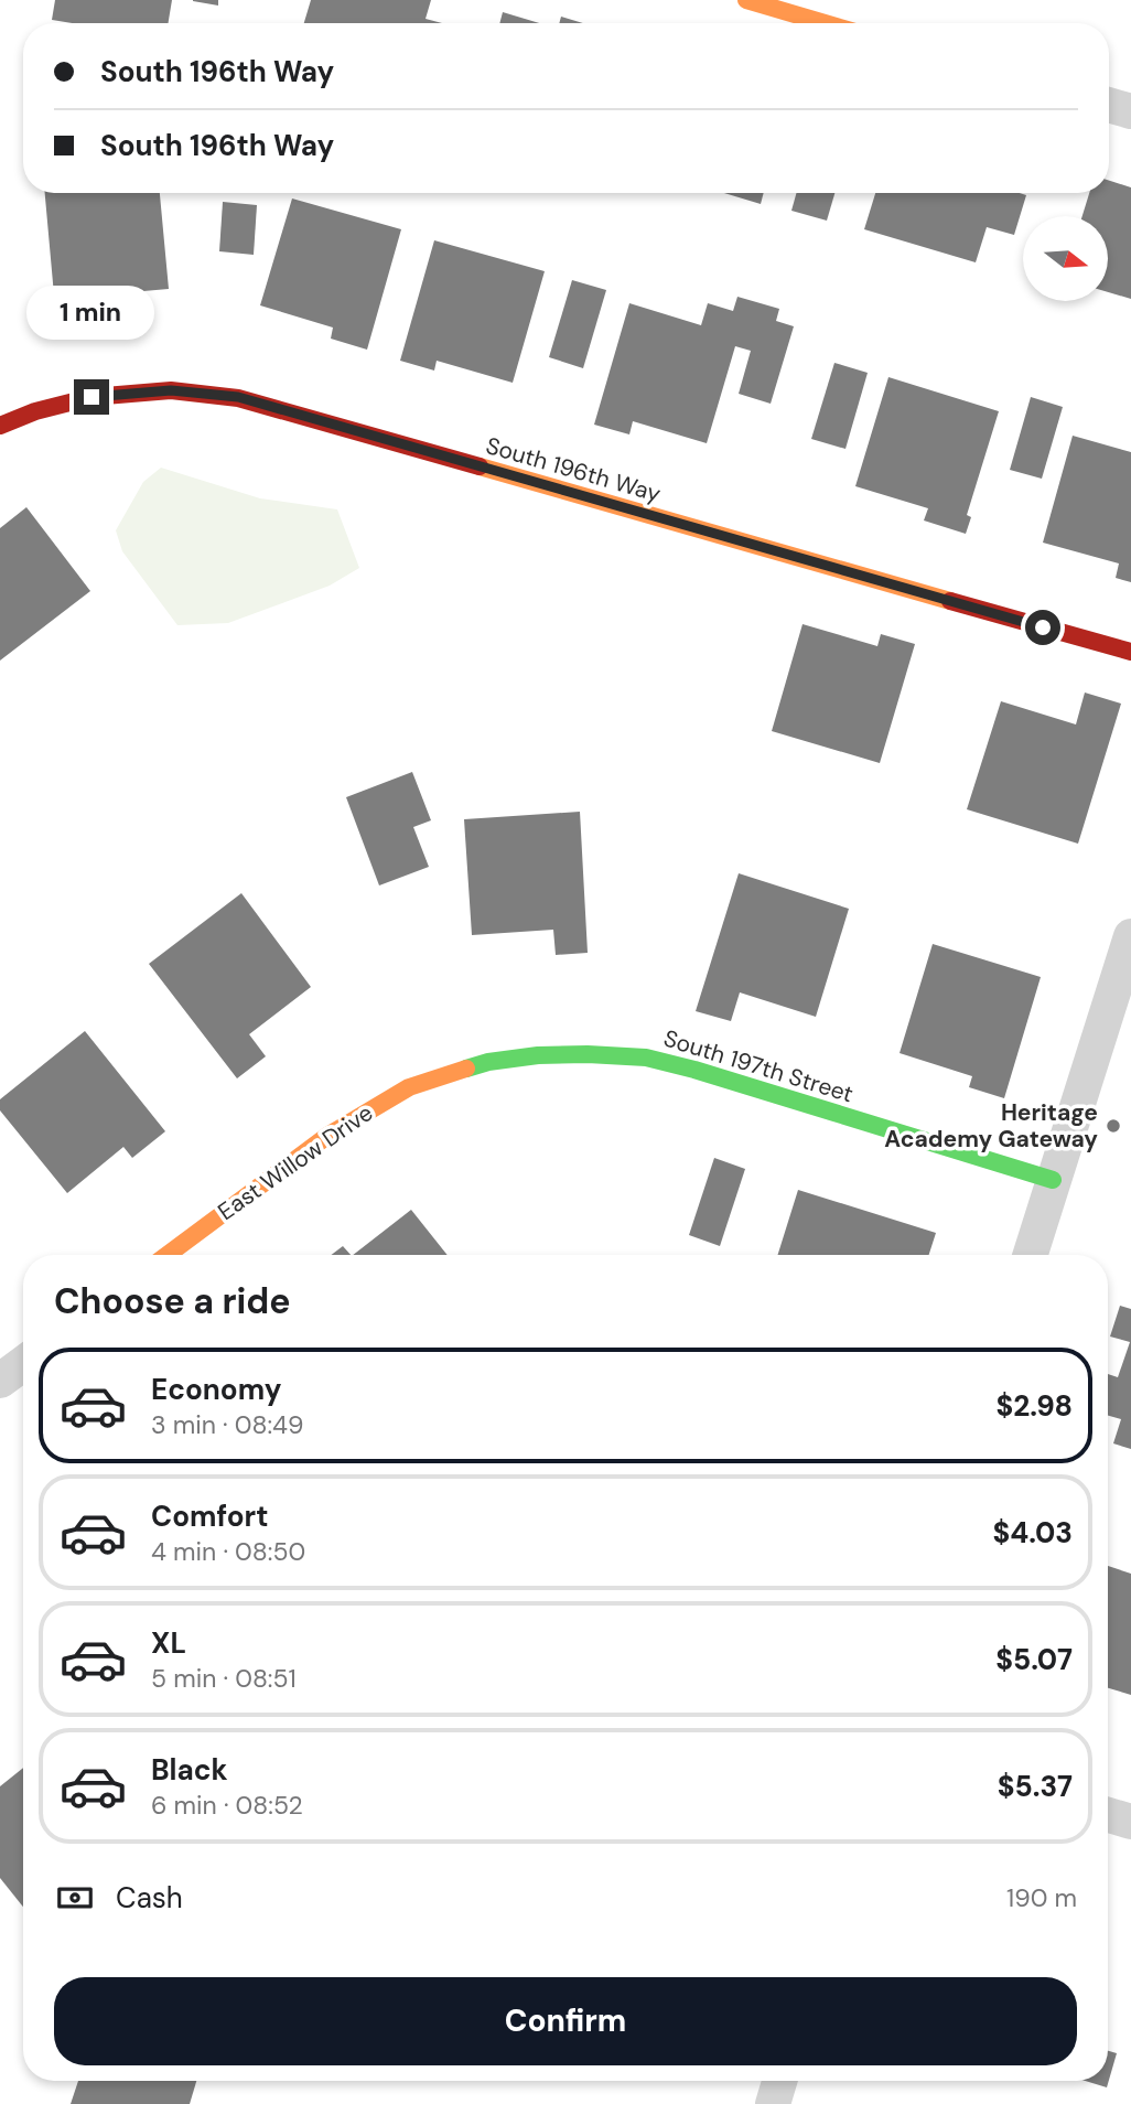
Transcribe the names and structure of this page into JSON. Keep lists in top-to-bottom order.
{
  "streets": {
    "street": ["South 196th Way", "South 197th Street", "East Willow Drive"]
  },
  "crossings": [
    ["South 197th Street", "East Willow Drive"]
  ],
  "places": ["Heritage Academy Gateway"],
  "north": "right",
  "page": {
    "banner": ["South 196th Way", "South 196th Way"],
    "bubble": "1 min",
    "heading": "Choose a ride",
    "list": [
      {
        "name": "Economy",
        "note": "3 min · 08:49",
        "value": "$2.98"
      },
      {
        "name": "Comfort",
        "note": "4 min · 08:50",
        "value": "$4.03"
      },
      {
        "name": "XL",
        "note": "5 min · 08:51",
        "value": "$5.07"
      },
      {
        "name": "Black",
        "note": "6 min · 08:52",
        "value": "$5.37"
      }
    ],
    "pay": ["Cash", "190 m"],
    "buttons": "Confirm"
  }
}
